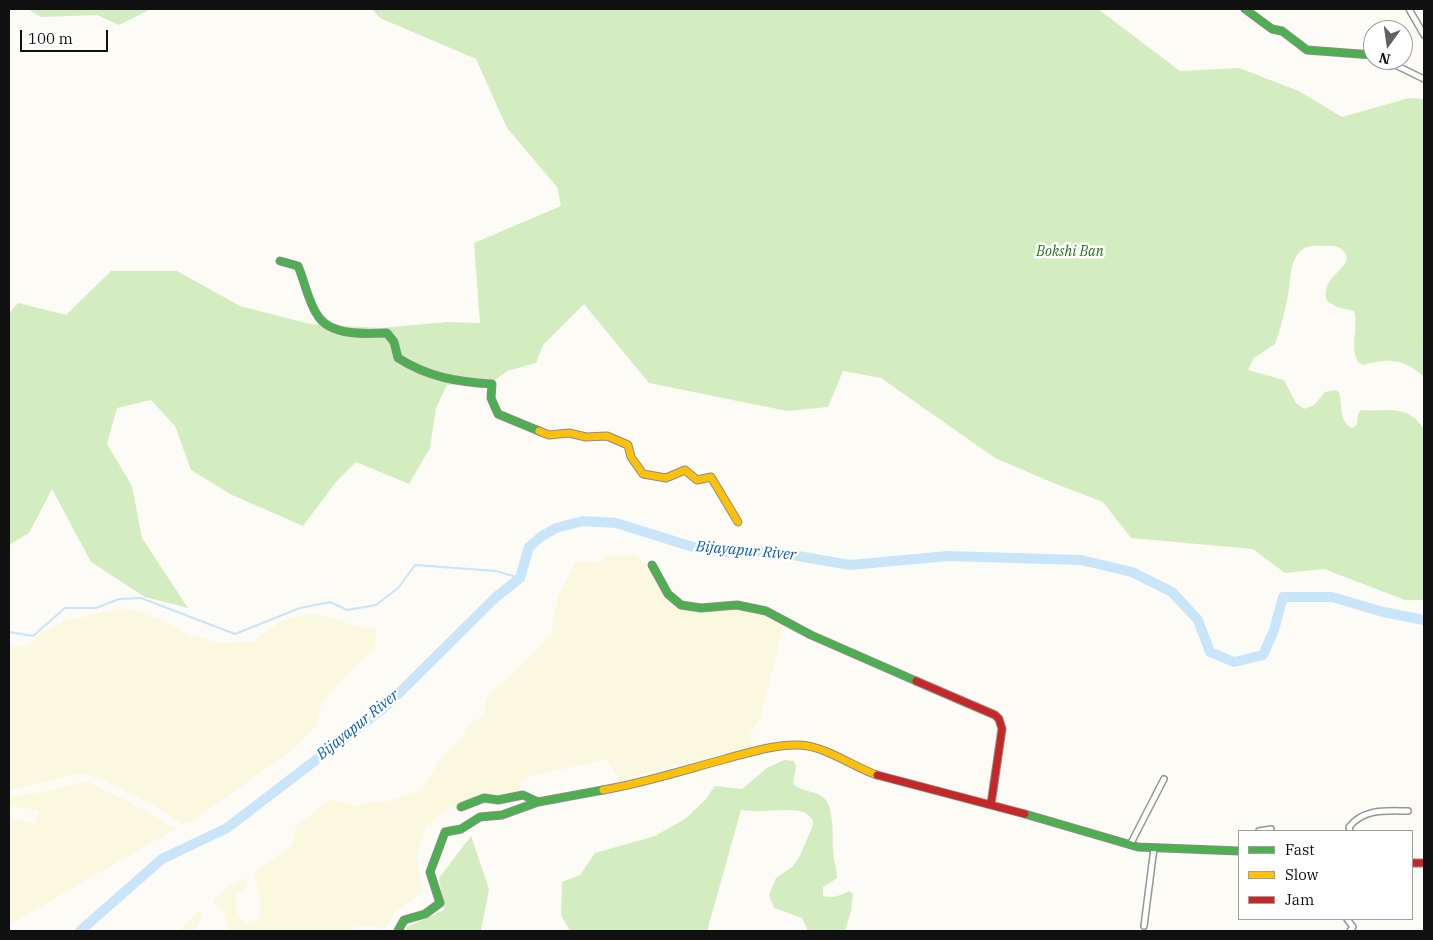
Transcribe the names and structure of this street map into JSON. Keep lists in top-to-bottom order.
{
  "water": ["Bijayapur River"],
  "parks": ["Bokshi Ban"],
  "legend": ["Fast", "Slow", "Jam"],
  "scale_bar": "100 m",
  "north": "bottom"
}
